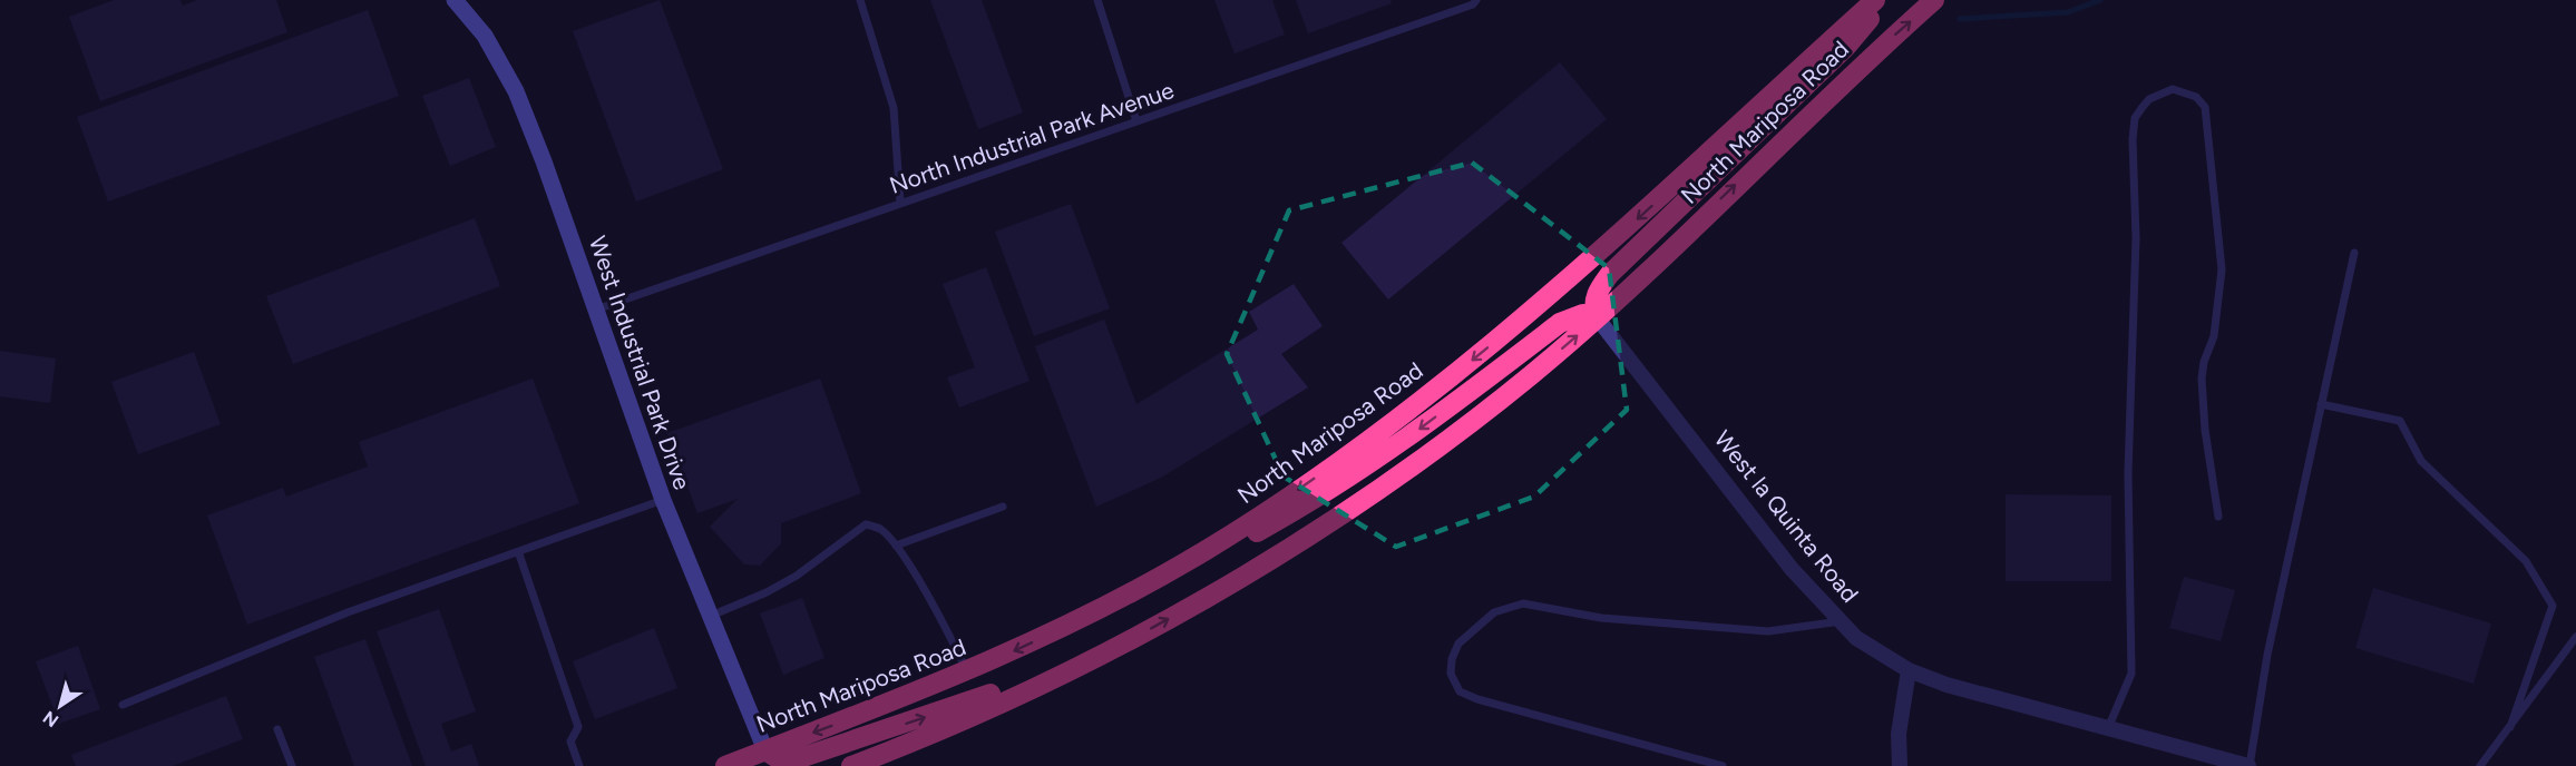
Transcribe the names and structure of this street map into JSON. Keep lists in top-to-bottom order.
{
  "streets": {
    "highway": ["North Mariposa Road"],
    "street": ["West Industrial Park Drive", "West la Quinta Road"],
    "lane": ["North Industrial Park Avenue"]
  },
  "crossings": [
    ["North Mariposa Road", "West Industrial Park Drive"],
    ["North Mariposa Road", "West la Quinta Road"],
    ["North Industrial Park Avenue", "West Industrial Park Drive"]
  ],
  "north": "bottom left"
}
